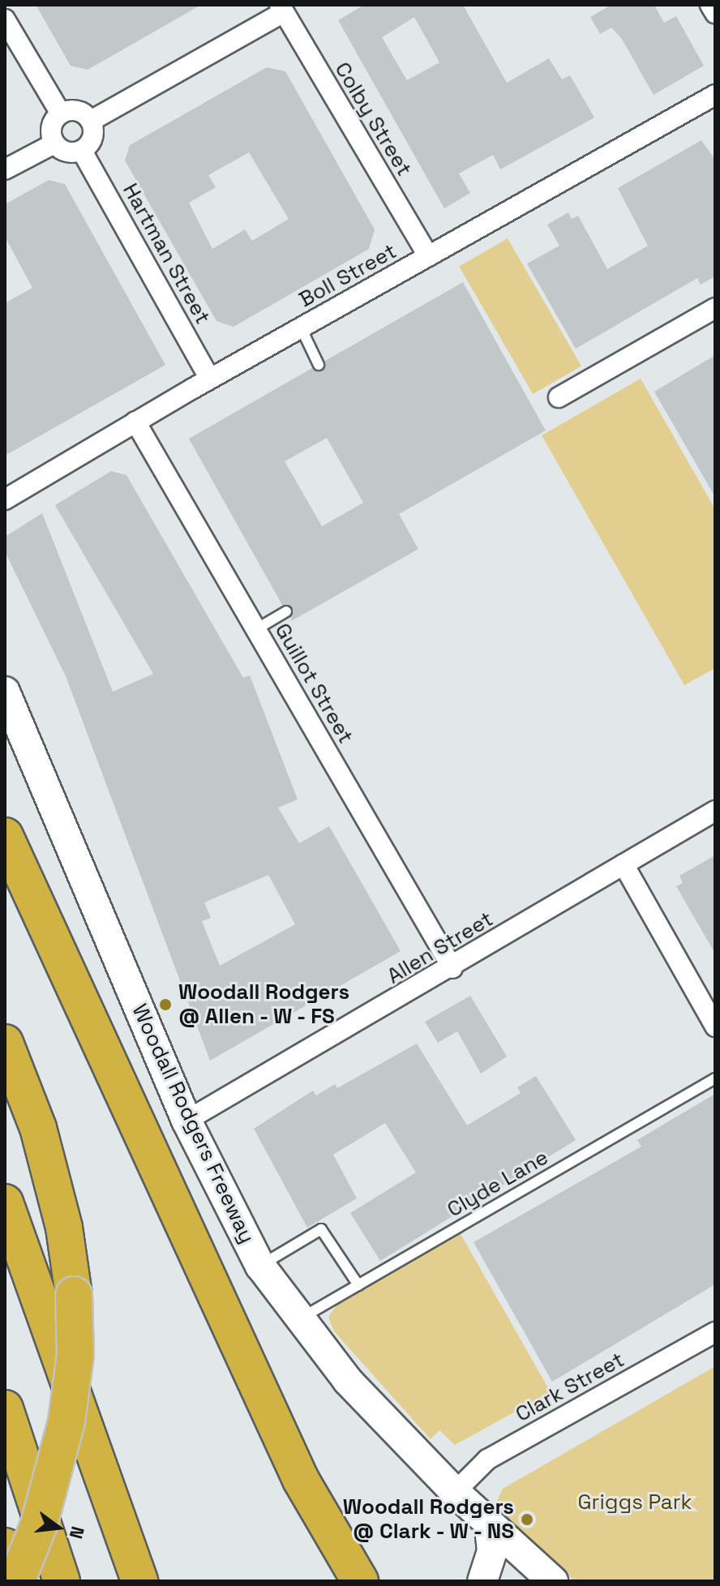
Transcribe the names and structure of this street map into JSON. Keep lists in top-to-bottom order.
{
  "streets": {
    "main road": ["Woodall Rodgers Freeway"],
    "street": [
      "Colby Street",
      "Hartman Street",
      "Boll Street",
      "Guillot Street",
      "Allen Street",
      "Clark Street"
    ],
    "lane": ["Clyde Lane"]
  },
  "crossings": [
    ["Colby Street", "Boll Street"],
    ["Hartman Street", "Boll Street"],
    ["Boll Street", "Guillot Street"],
    ["Guillot Street", "Allen Street"],
    ["Allen Street", "Woodall Rodgers Freeway"],
    ["Woodall Rodgers Freeway", "Clyde Lane"],
    ["Woodall Rodgers Freeway", "Clark Street"]
  ],
  "parks": ["Griggs Park"],
  "places": ["Woodall Rodgers @ Allen - W - FS", "Woodall Rodgers @ Clark - W - NS"],
  "north": "right"
}
